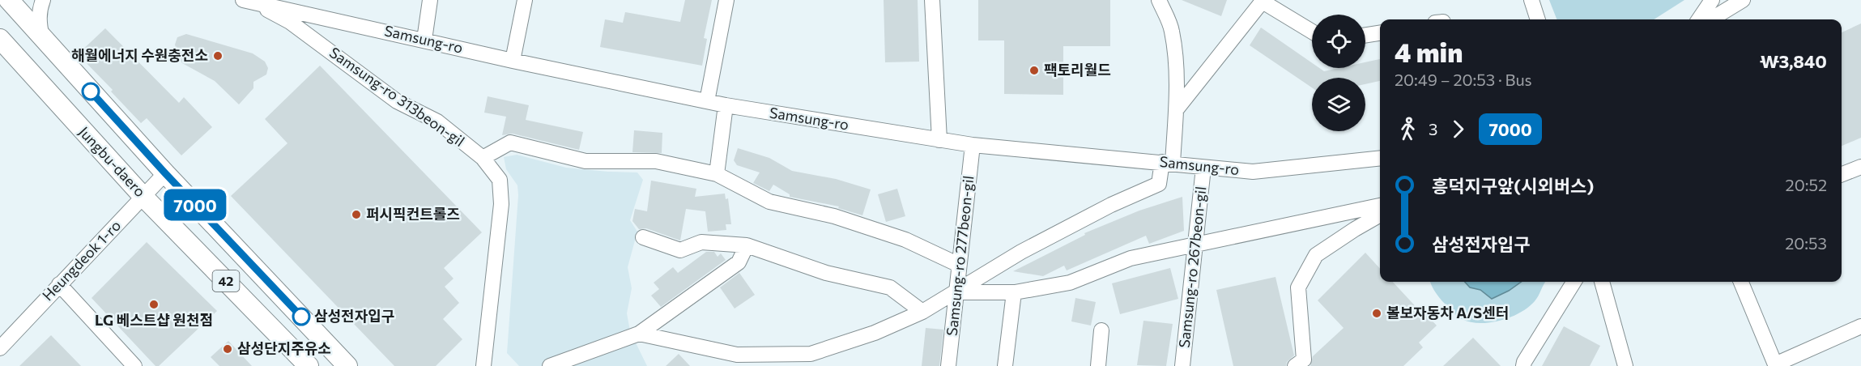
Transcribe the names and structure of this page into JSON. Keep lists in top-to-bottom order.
{
  "streets": {
    "main road": ["Jungbu-daero", "42"],
    "street": [
      "Samsung-ro",
      "Samsung-ro 313beon-gil",
      "Samsung-ro 277beon-gil",
      "Heungdeok 1-ro",
      "Samsung-ro 267beon-gil"
    ]
  },
  "crossings": [
    ["Samsung-ro", "Samsung-ro 313beon-gil"],
    ["Samsung-ro", "Samsung-ro 277beon-gil"],
    ["Samsung-ro", "Samsung-ro 267beon-gil"],
    ["Jungbu-daero", "Heungdeok 1-ro"],
    ["Heungdeok 1-ro", "42"]
  ],
  "places": [
    "해월에너지 수원충전소",
    "팩토리월드",
    "퍼시픽컨트롤즈",
    "LG 베스트샵 원천점",
    "볼보자동차 A/S센터",
    "삼성전자입구",
    "삼성단지주유소"
  ],
  "lines": ["bus line 7000"],
  "page": {
    "on_map": "7000",
    "heading": ["4 min", "20:49 – 20:53 · Bus", "₩3,840"],
    "legs": ["3", "7000"],
    "list": [
      {
        "name": "흥덕지구앞(시외버스)",
        "value": "20:52"
      },
      {
        "name": "삼성전자입구",
        "value": "20:53"
      }
    ]
  }
}
